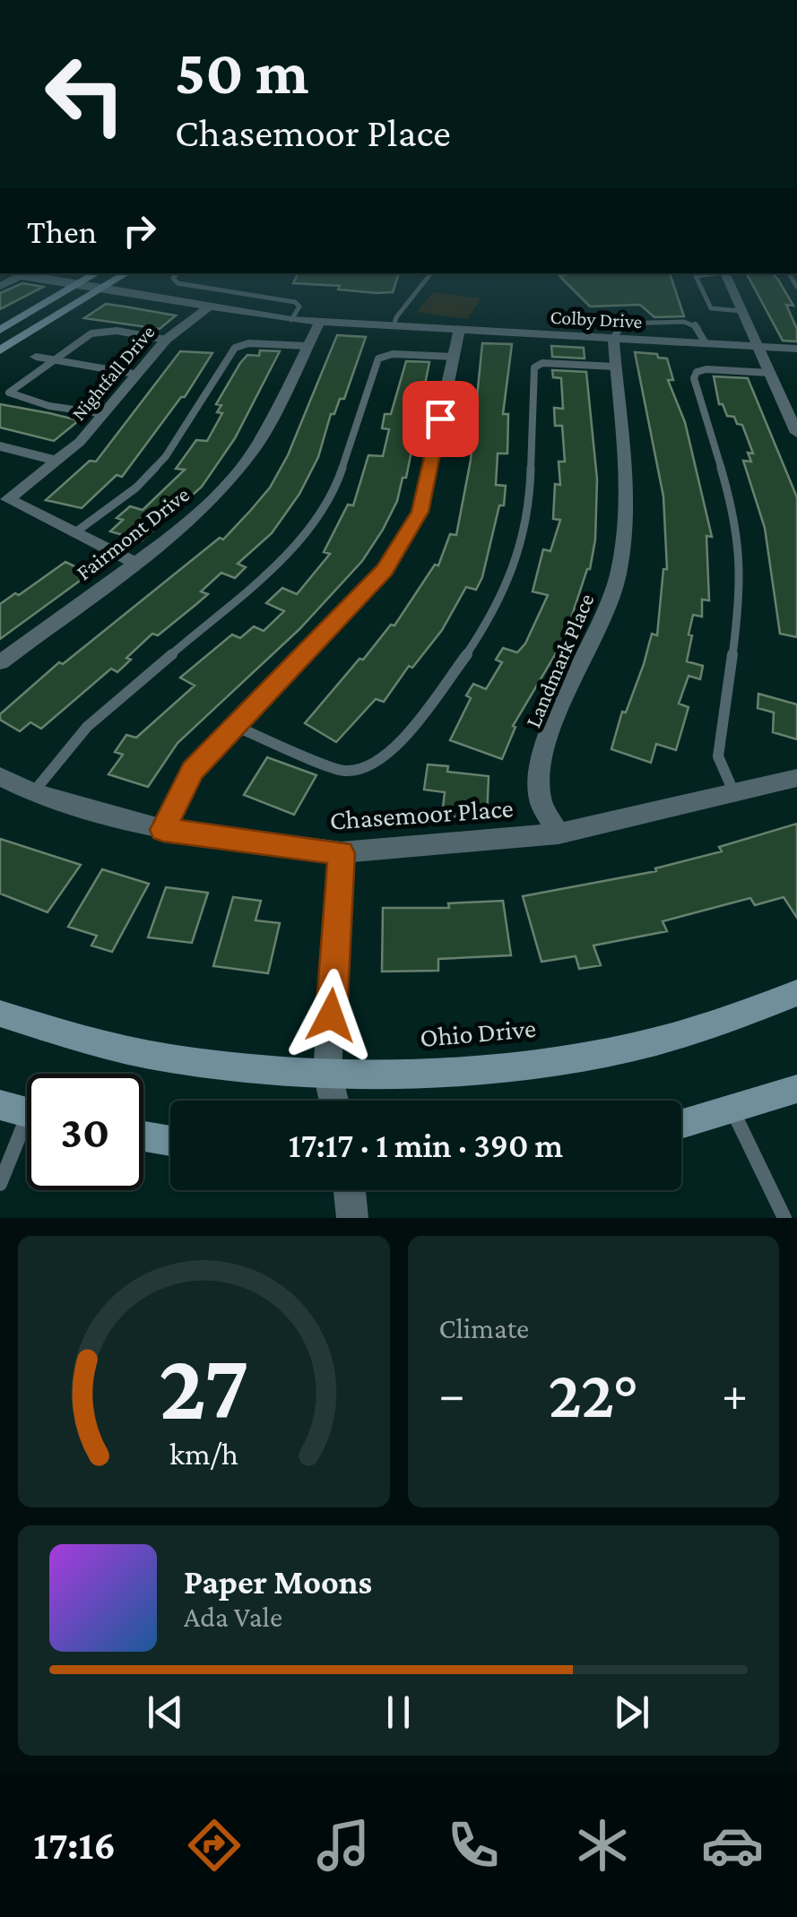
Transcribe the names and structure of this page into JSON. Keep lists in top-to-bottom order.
{
  "streets": {
    "main road": ["Ohio Drive"],
    "street": [
      "Colby Drive",
      "Nightfall Drive",
      "Fairmont Drive",
      "Landmark Place",
      "Chasemoor Place"
    ]
  },
  "crossings": [
    ["Colby Drive", "Nightfall Drive"],
    ["Colby Drive", "Fairmont Drive"],
    ["Colby Drive", "Landmark Place"],
    ["Landmark Place", "Chasemoor Place"]
  ],
  "page": {
    "turn": ["50 m", "Chasemoor Place"],
    "then": "Then",
    "limit": "30",
    "trip": "17:17 · 1 min · 390 m",
    "tile": "Climate",
    "heat": ["−", "22°", "+"],
    "song": ["Paper Moons", "Ada Vale"],
    "tabs": "17:16",
    "gauge": ["27", "km/h"]
  }
}
